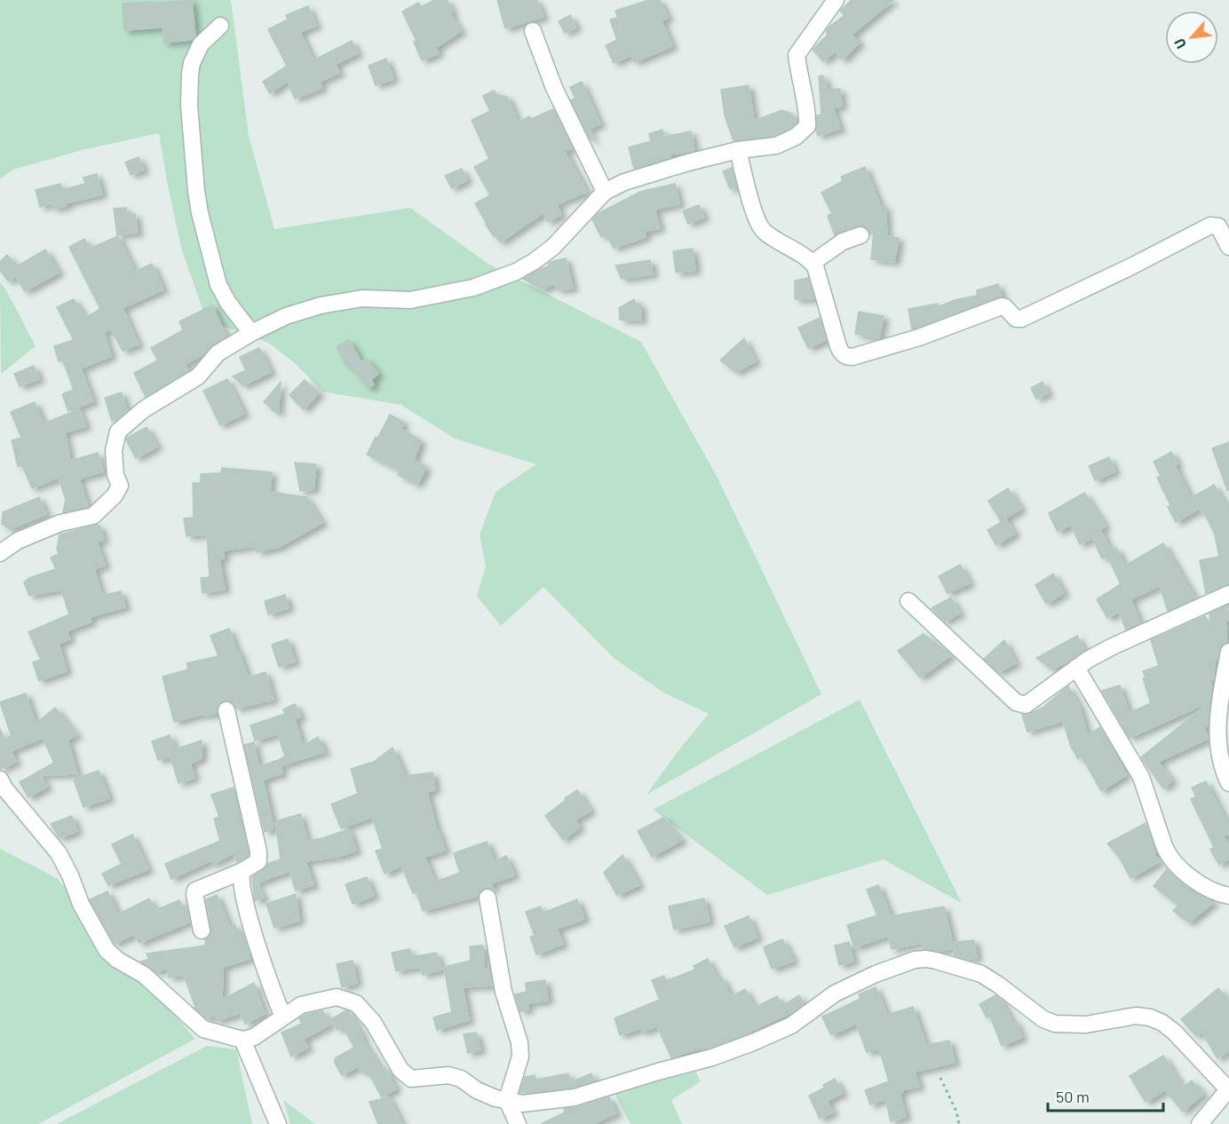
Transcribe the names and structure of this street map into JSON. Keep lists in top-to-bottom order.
{
  "scale_bar": "50 m",
  "north": "bottom left"
}
